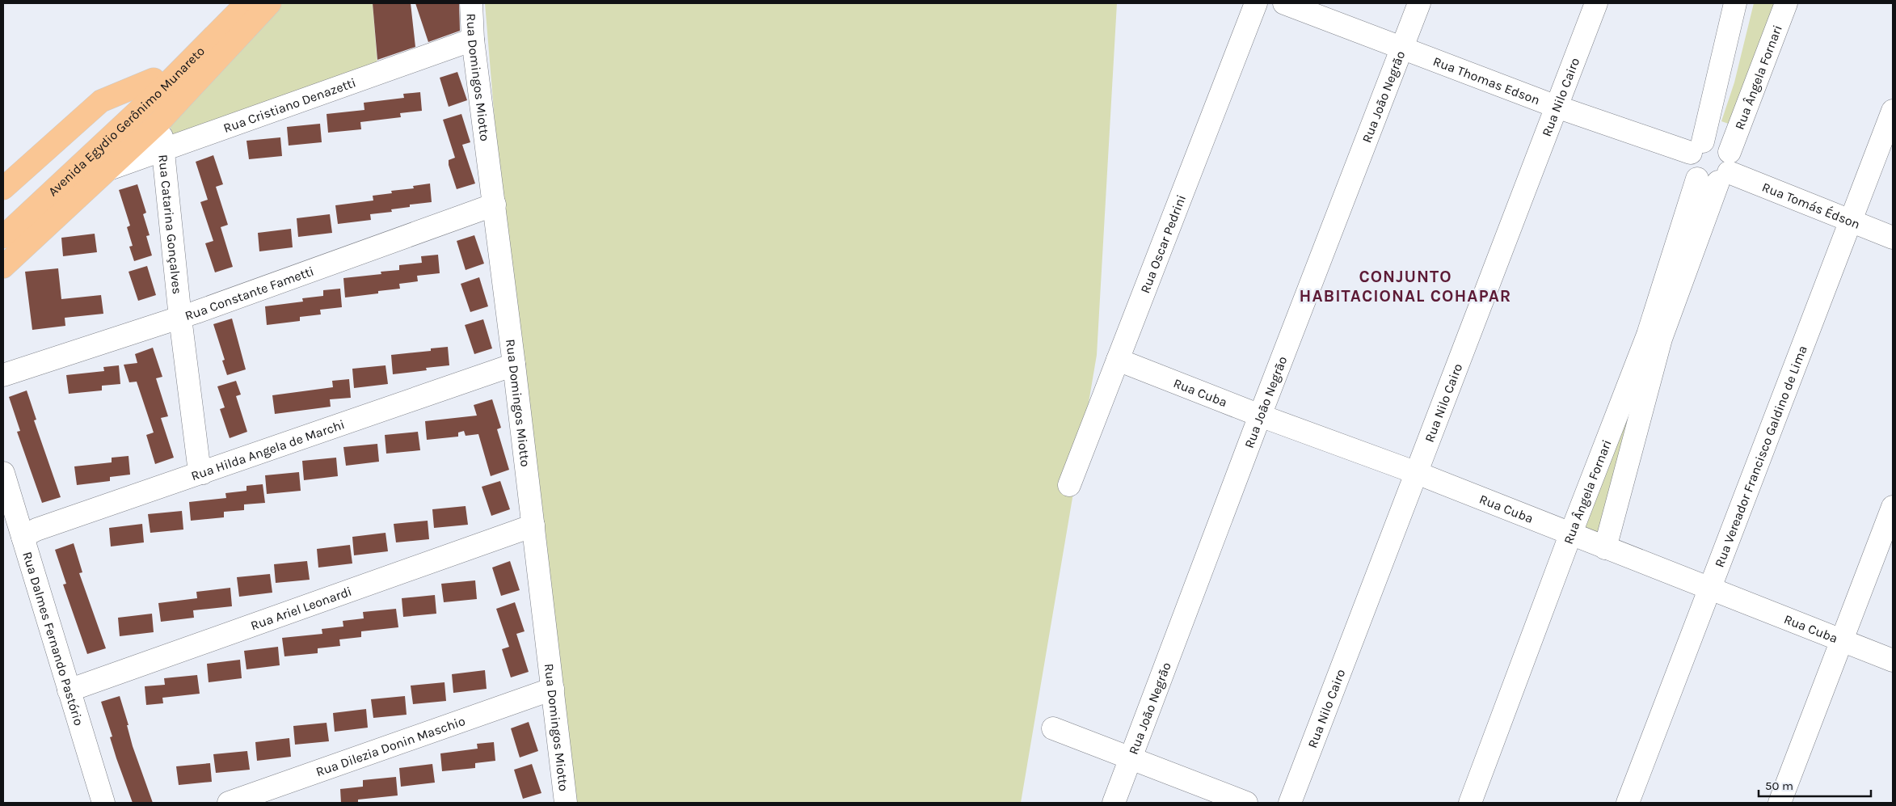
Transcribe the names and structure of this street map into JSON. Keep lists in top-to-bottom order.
{
  "streets": {
    "main road": ["Avenida Egydio Gerônimo Munareto"],
    "street": [
      "Rua Domingos Miotto",
      "Rua Ângela Fornari",
      "Rua Thomas Edson",
      "Rua João Negrão",
      "Rua Nilo Cairo",
      "Rua Cristiano Denazetti",
      "Rua Tomás Édson",
      "Rua Catarina Gonçalves",
      "Rua Oscar Pedrini",
      "Rua Constante Fametti",
      "Rua Cuba",
      "Rua Hilda Angela de Marchi",
      "Rua Vereador Francisco Galdino de Lima",
      "Rua Ariel Leonardi",
      "Rua Dalmes Fernando Pastório",
      "Rua Dilezia Donin Maschio"
    ]
  },
  "crossings": [
    ["Rua Domingos Miotto", "Rua Cristiano Denazetti"],
    ["Rua Domingos Miotto", "Rua Constante Fametti"],
    ["Rua Domingos Miotto", "Rua Hilda Angela de Marchi"],
    ["Rua Domingos Miotto", "Rua Ariel Leonardi"],
    ["Rua Domingos Miotto", "Rua Dilezia Donin Maschio"],
    ["Rua Ângela Fornari", "Rua Thomas Edson"],
    ["Rua Ângela Fornari", "Rua Tomás Édson"],
    ["Rua Ângela Fornari", "Rua Cuba"],
    ["Rua Thomas Edson", "Rua João Negrão"],
    ["Rua Thomas Edson", "Rua Nilo Cairo"],
    ["Rua Thomas Edson", "Rua Tomás Édson"],
    ["Rua João Negrão", "Rua Cuba"],
    ["Rua Nilo Cairo", "Rua Cuba"],
    ["Rua Cristiano Denazetti", "Rua Catarina Gonçalves"],
    ["Rua Tomás Édson", "Rua Vereador Francisco Galdino de Lima"],
    ["Rua Catarina Gonçalves", "Rua Constante Fametti"],
    ["Rua Catarina Gonçalves", "Rua Hilda Angela de Marchi"],
    ["Rua Oscar Pedrini", "Rua Cuba"],
    ["Rua Cuba", "Rua Vereador Francisco Galdino de Lima"],
    ["Rua Hilda Angela de Marchi", "Rua Dalmes Fernando Pastório"],
    ["Rua Ariel Leonardi", "Rua Dalmes Fernando Pastório"]
  ],
  "districts": ["CONJUNTO HABITACIONAL COHAPAR"],
  "scale_bar": "50 m"
}
